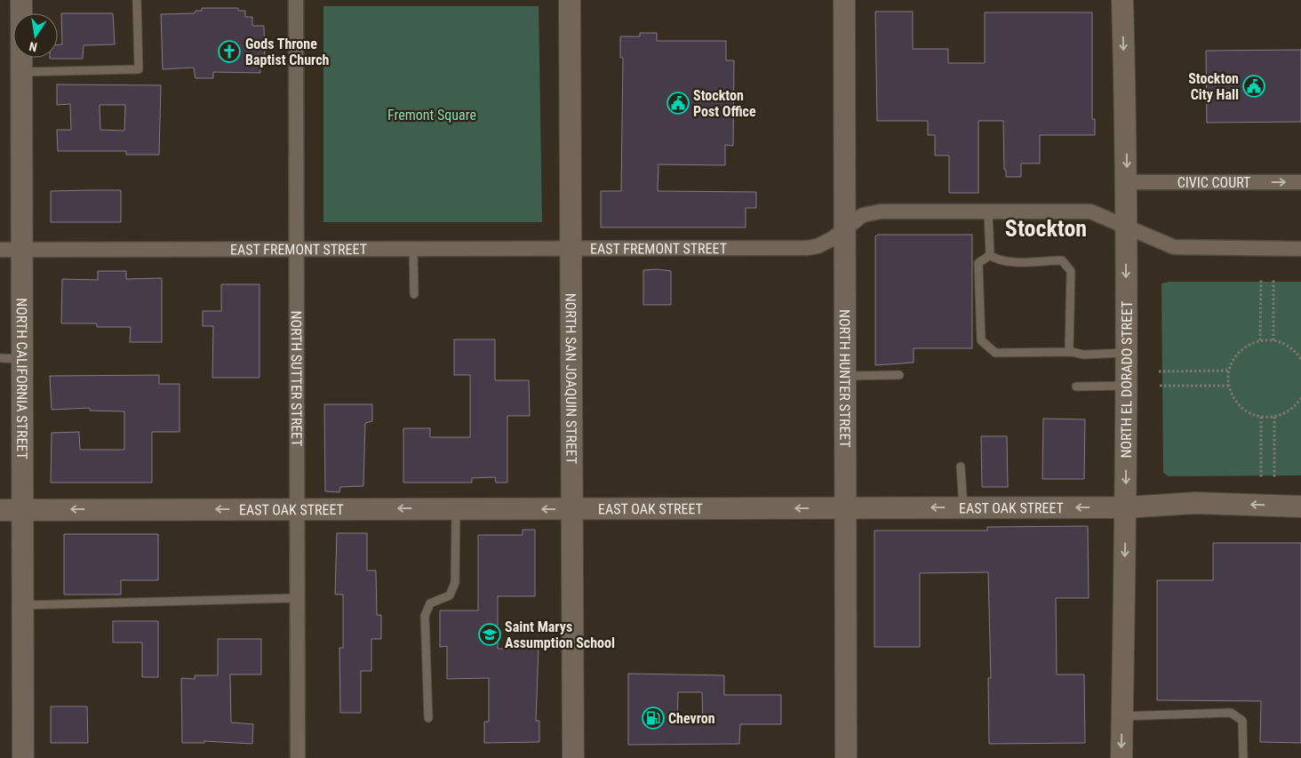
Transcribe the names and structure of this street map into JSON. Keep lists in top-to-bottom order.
{
  "streets": {
    "street": [
      "CIVIC COURT",
      "EAST FREMONT STREET",
      "NORTH CALIFORNIA STREET",
      "NORTH HUNTER STREET",
      "NORTH EL DORADO STREET",
      "NORTH SUTTER STREET",
      "NORTH SAN JOAQUIN STREET",
      "EAST OAK STREET"
    ]
  },
  "crossings": [
    ["CIVIC COURT", "NORTH EL DORADO STREET"],
    ["EAST FREMONT STREET", "NORTH CALIFORNIA STREET"],
    ["EAST FREMONT STREET", "NORTH HUNTER STREET"],
    ["EAST FREMONT STREET", "NORTH EL DORADO STREET"],
    ["EAST FREMONT STREET", "NORTH SUTTER STREET"],
    ["EAST FREMONT STREET", "NORTH SAN JOAQUIN STREET"],
    ["NORTH CALIFORNIA STREET", "EAST OAK STREET"],
    ["NORTH HUNTER STREET", "EAST OAK STREET"],
    ["NORTH EL DORADO STREET", "EAST OAK STREET"],
    ["NORTH SUTTER STREET", "EAST OAK STREET"],
    ["NORTH SAN JOAQUIN STREET", "EAST OAK STREET"]
  ],
  "one_way": ["CIVIC COURT", "NORTH EL DORADO STREET", "EAST OAK STREET"],
  "districts": ["Stockton"],
  "parks": ["Fremont Square"],
  "places": {
    "church": ["Gods Throne Baptist Church"],
    "public building": ["Stockton City Hall", "Stockton Post Office"],
    "school or university": ["Saint Marys Assumption School"],
    "fuel station": ["Chevron"]
  },
  "north": "bottom"
}
